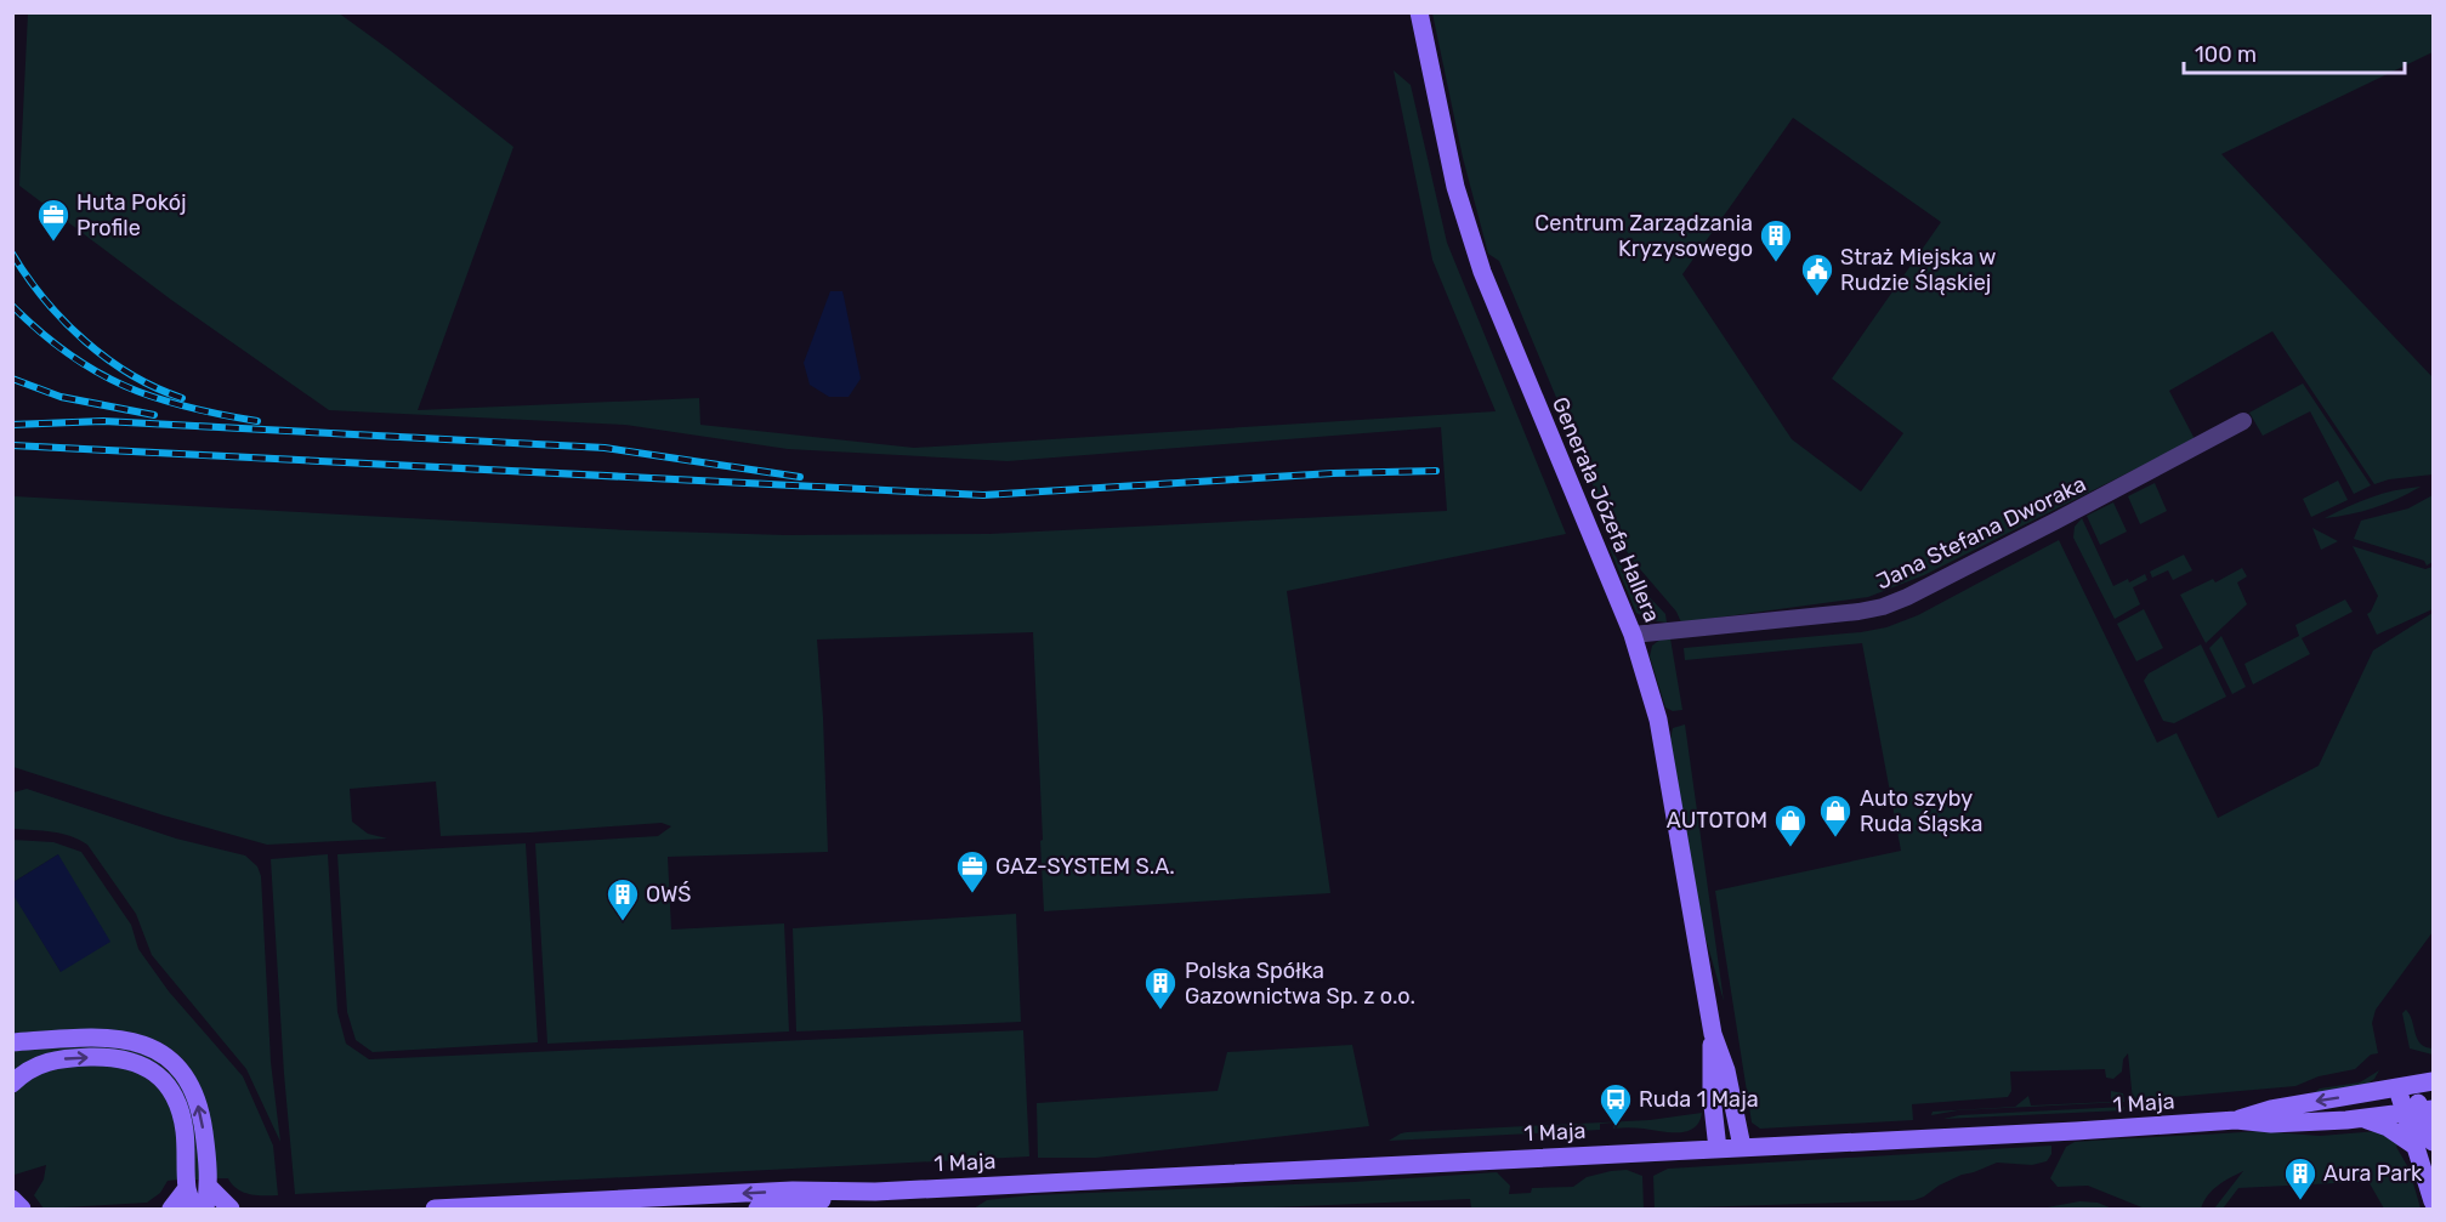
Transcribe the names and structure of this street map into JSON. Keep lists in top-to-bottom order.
{
  "streets": {
    "street": ["Generała Józefa Hallera", "Jana Stefana Dworaka", "1 Maja"]
  },
  "crossings": [
    ["Generała Józefa Hallera", "Jana Stefana Dworaka"],
    ["Generała Józefa Hallera", "1 Maja"]
  ],
  "places": {
    "office": ["Huta Pokój Profile", "GAZ-SYSTEM S.A."],
    "building": [
      "Centrum Zarządzania Kryzysowego",
      "OWŚ",
      "Polska Spółka Gazownictwa Sp. z o.o.",
      "Aura Park"
    ],
    "public building": ["Straż Miejska w Rudzie Śląskiej"],
    "shop": ["Auto szyby Ruda Śląska", "AUTOTOM"],
    "bus stop": ["Ruda 1 Maja"]
  },
  "scale_bar": "100 m"
}
